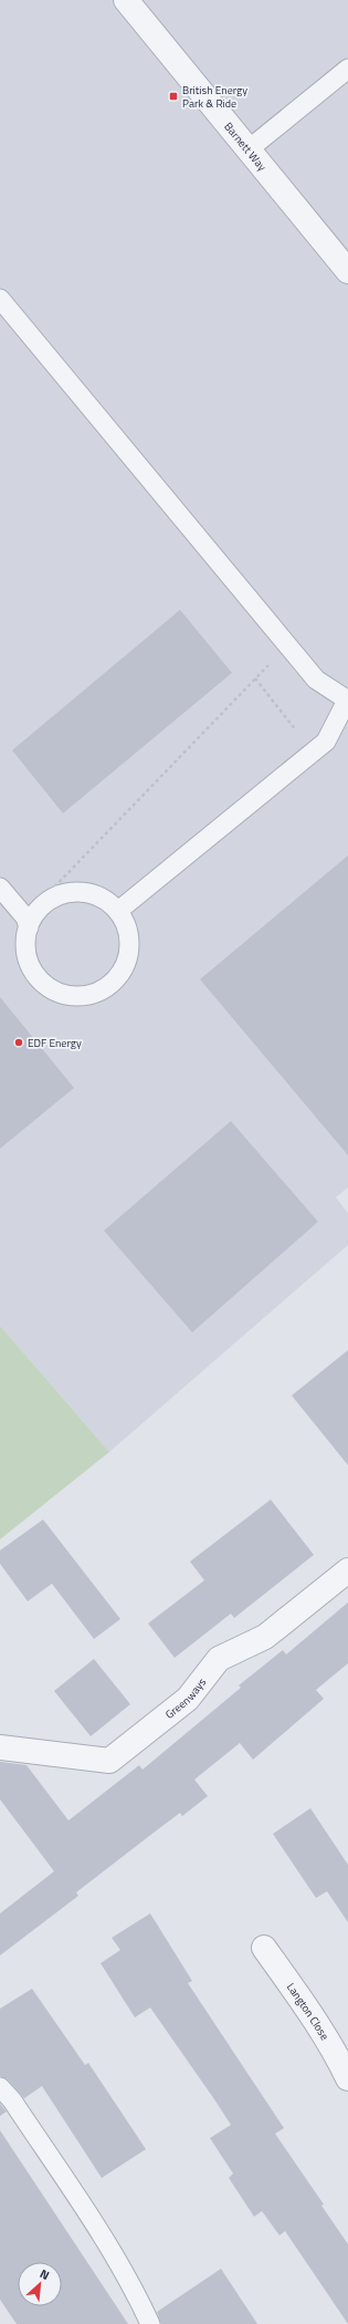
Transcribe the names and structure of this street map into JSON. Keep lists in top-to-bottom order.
{
  "streets": {
    "street": ["Barnett Way", "Greenways", "Langton Close"]
  },
  "places": {
    "transit": ["British Energy Park & Ride"],
    "other": ["EDF Energy"]
  },
  "north": "top right"
}
